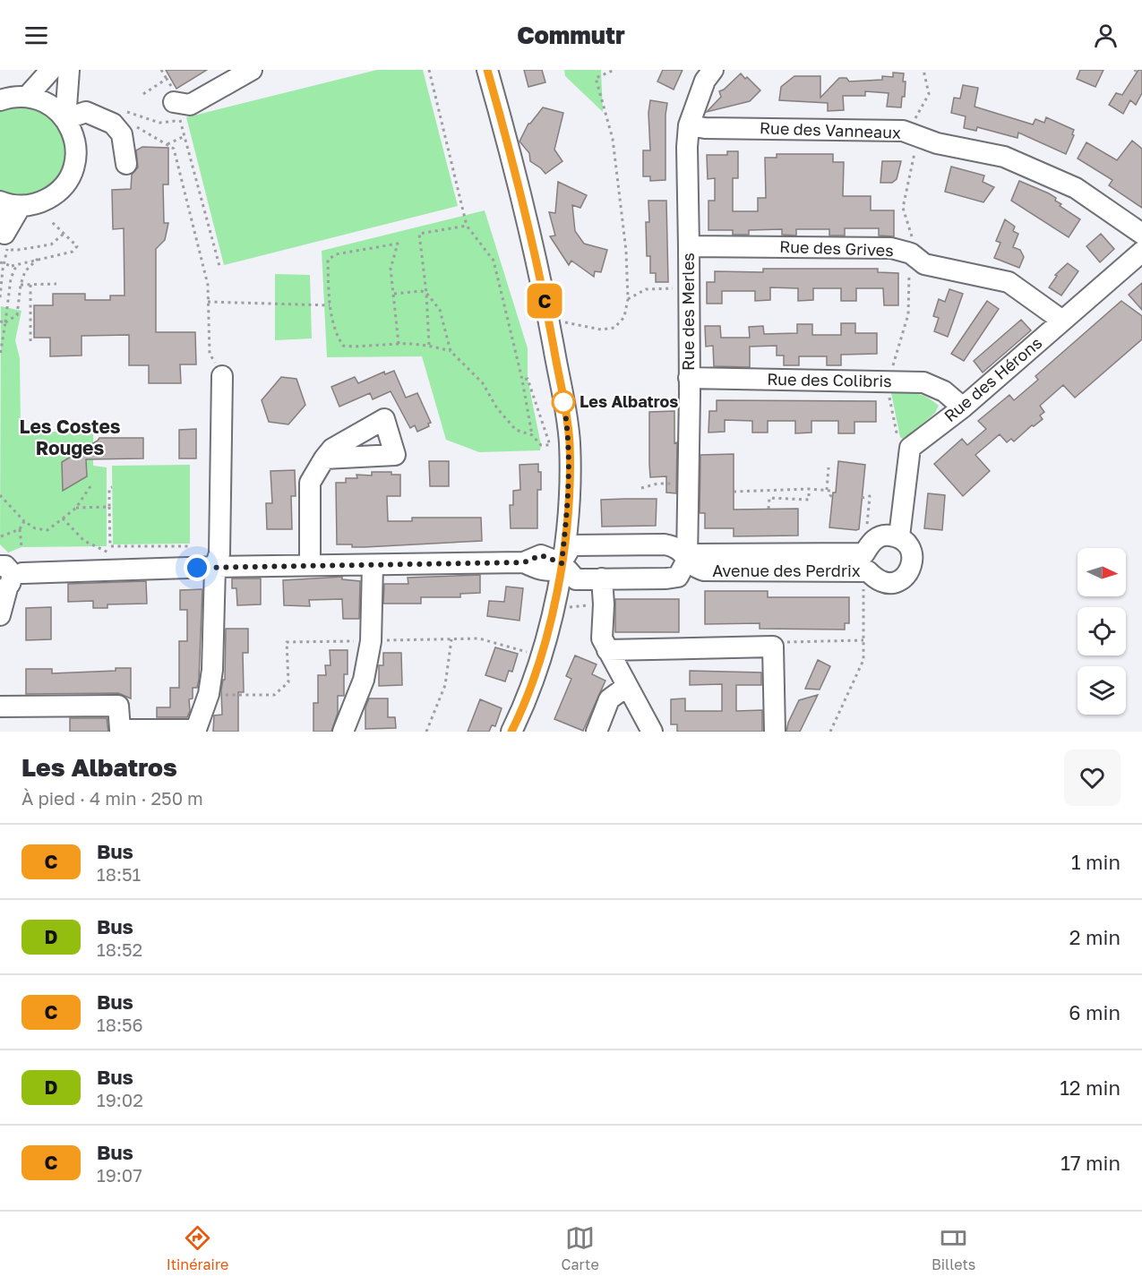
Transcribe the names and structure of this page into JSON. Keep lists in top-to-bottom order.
{
  "streets": {
    "street": [
      "Rue des Vanneaux",
      "Rue des Grives",
      "Rue des Merles",
      "Rue des Hérons",
      "Rue des Colibris",
      "Avenue des Perdrix"
    ]
  },
  "crossings": [
    ["Rue des Vanneaux", "Rue des Merles"],
    ["Rue des Grives", "Rue des Merles"],
    ["Rue des Grives", "Rue des Hérons"],
    ["Rue des Merles", "Rue des Colibris"],
    ["Rue des Merles", "Avenue des Perdrix"],
    ["Rue des Hérons", "Rue des Colibris"]
  ],
  "districts": ["Les Costes Rouges"],
  "places": ["Les Albatros"],
  "lines": ["bus line C"],
  "north": "right",
  "page": {
    "header": "Commutr",
    "on_map": "C",
    "heading": ["Les Albatros", "À pied · 4 min · 250 m"],
    "list": [
      {
        "mark": "C",
        "name": "Bus",
        "note": "18:51",
        "value": "1 min"
      },
      {
        "mark": "D",
        "name": "Bus",
        "note": "18:52",
        "value": "2 min"
      },
      {
        "mark": "C",
        "name": "Bus",
        "note": "18:56",
        "value": "6 min"
      },
      {
        "mark": "D",
        "name": "Bus",
        "note": "19:02",
        "value": "12 min"
      },
      {
        "mark": "C",
        "name": "Bus",
        "note": "19:07",
        "value": "17 min"
      }
    ],
    "tabs": ["Itinéraire", "Carte", "Billets"]
  }
}
